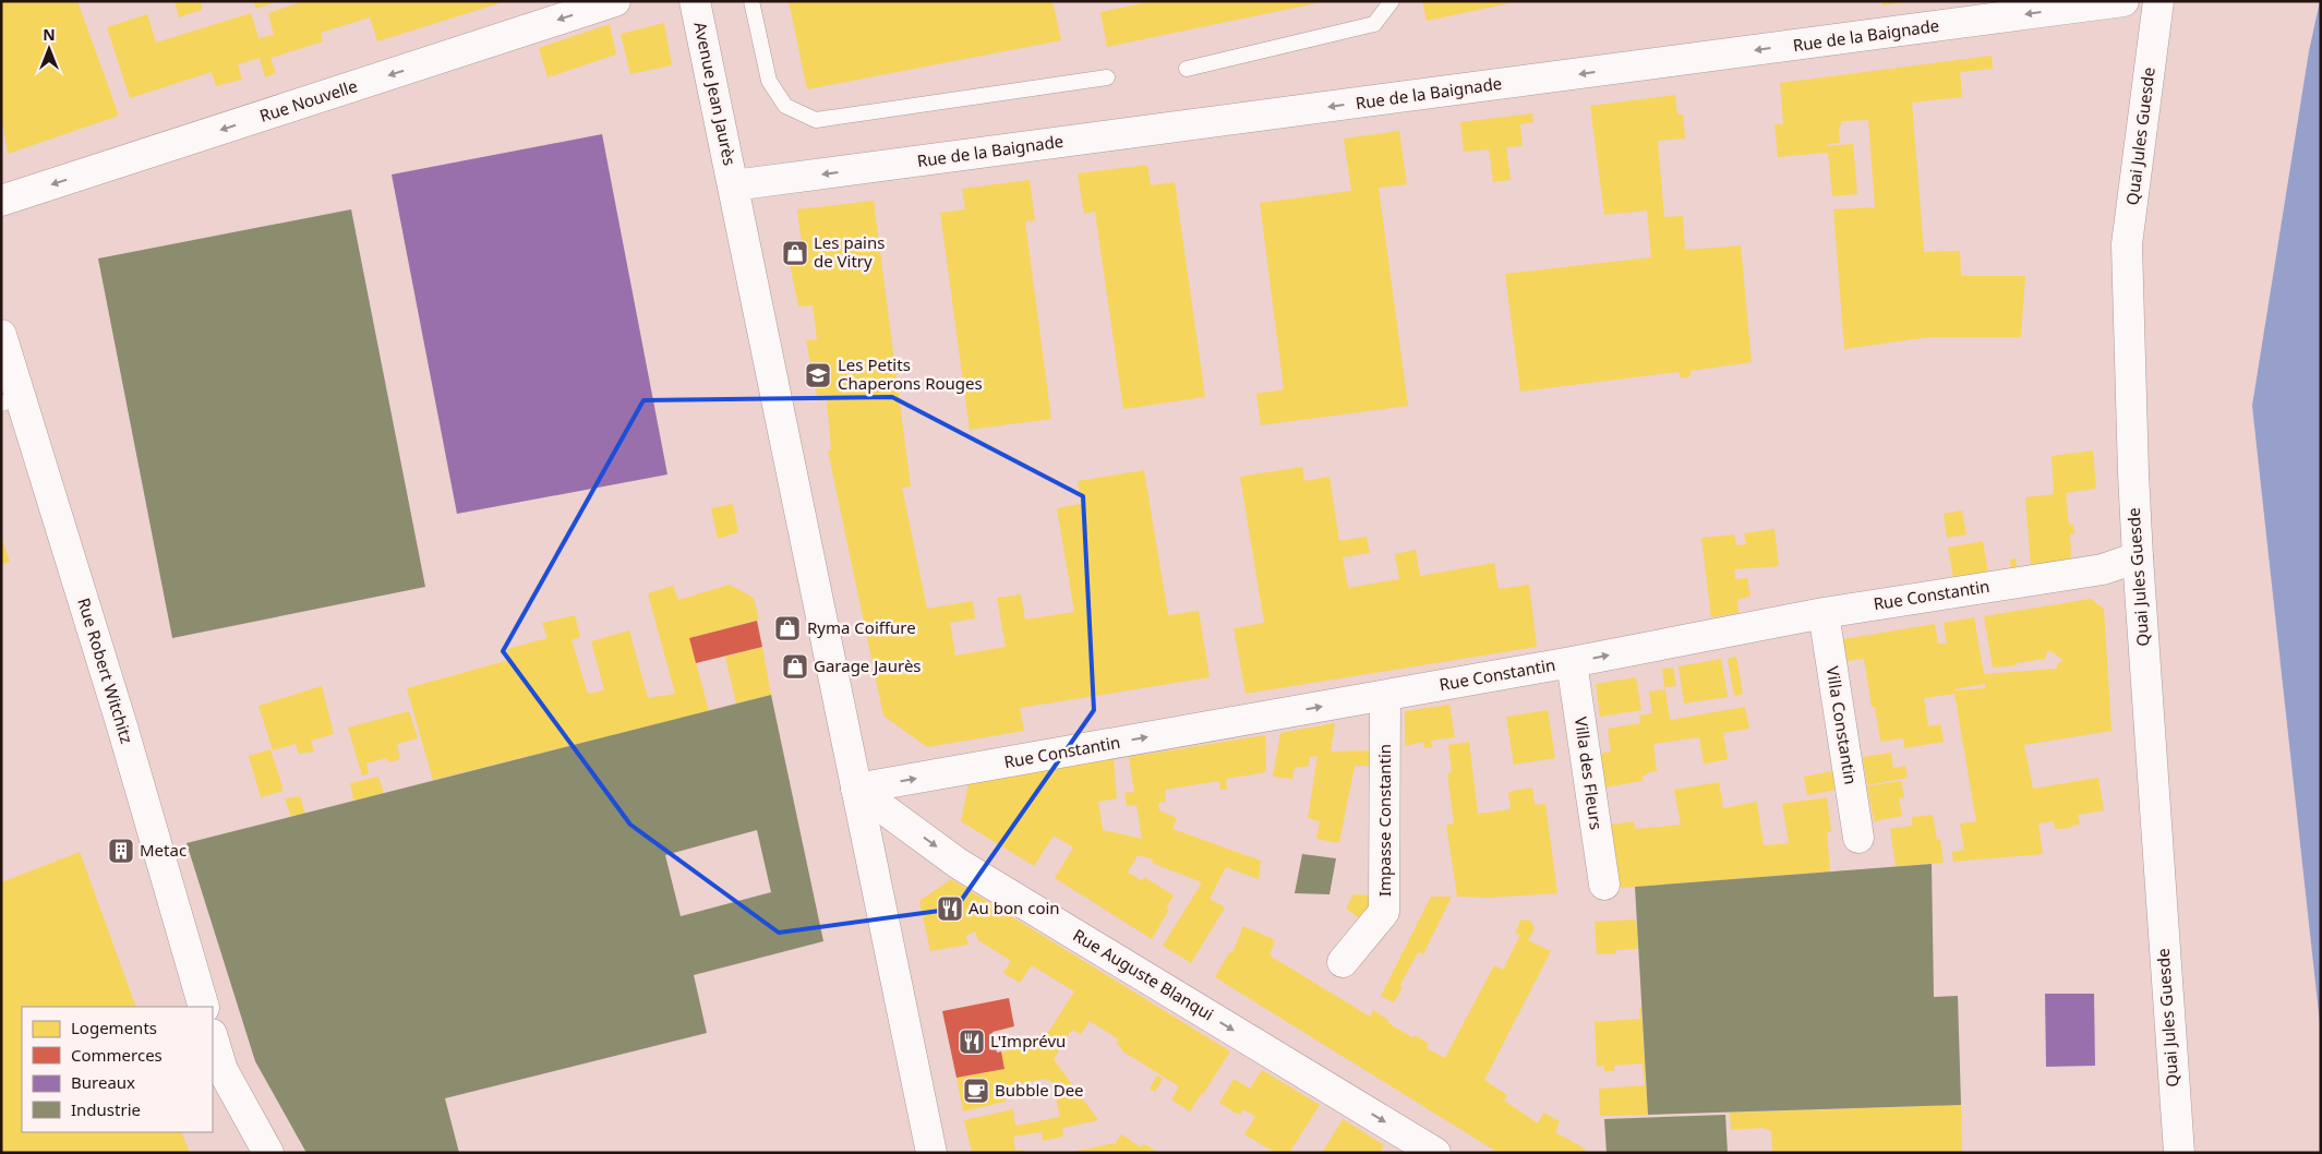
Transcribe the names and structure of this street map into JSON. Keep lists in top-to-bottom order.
{
  "streets": {
    "street": [
      "Rue de la Baignade",
      "Avenue Jean Jaurès",
      "Rue Nouvelle",
      "Quai Jules Guesde",
      "Rue Constantin",
      "Rue Robert Witchitz",
      "Villa Constantin",
      "Villa des Fleurs",
      "Impasse Constantin",
      "Rue Auguste Blanqui"
    ]
  },
  "crossings": [
    ["Rue de la Baignade", "Avenue Jean Jaurès"],
    ["Avenue Jean Jaurès", "Rue Constantin"],
    ["Avenue Jean Jaurès", "Rue Auguste Blanqui"],
    ["Quai Jules Guesde", "Rue Constantin"],
    ["Rue Constantin", "Villa Constantin"],
    ["Rue Constantin", "Villa des Fleurs"],
    ["Rue Constantin", "Impasse Constantin"],
    ["Rue Constantin", "Rue Auguste Blanqui"]
  ],
  "one_way": [
    "Rue de la Baignade",
    "Rue Nouvelle",
    "Rue Constantin",
    "Rue Auguste Blanqui"
  ],
  "places": {
    "shop": ["Les pains de Vitry", "Ryma Coiffure", "Garage Jaurès"],
    "school or university": ["Les Petits Chaperons Rouges"],
    "building": ["Metac"],
    "restaurant": ["Au bon coin", "L'Imprévu"],
    "cafe": ["Bubble Dee"]
  },
  "legend": [
    "Logements",
    "Commerces",
    "Bureaux",
    "Industrie"
  ],
  "north": "top"
}
